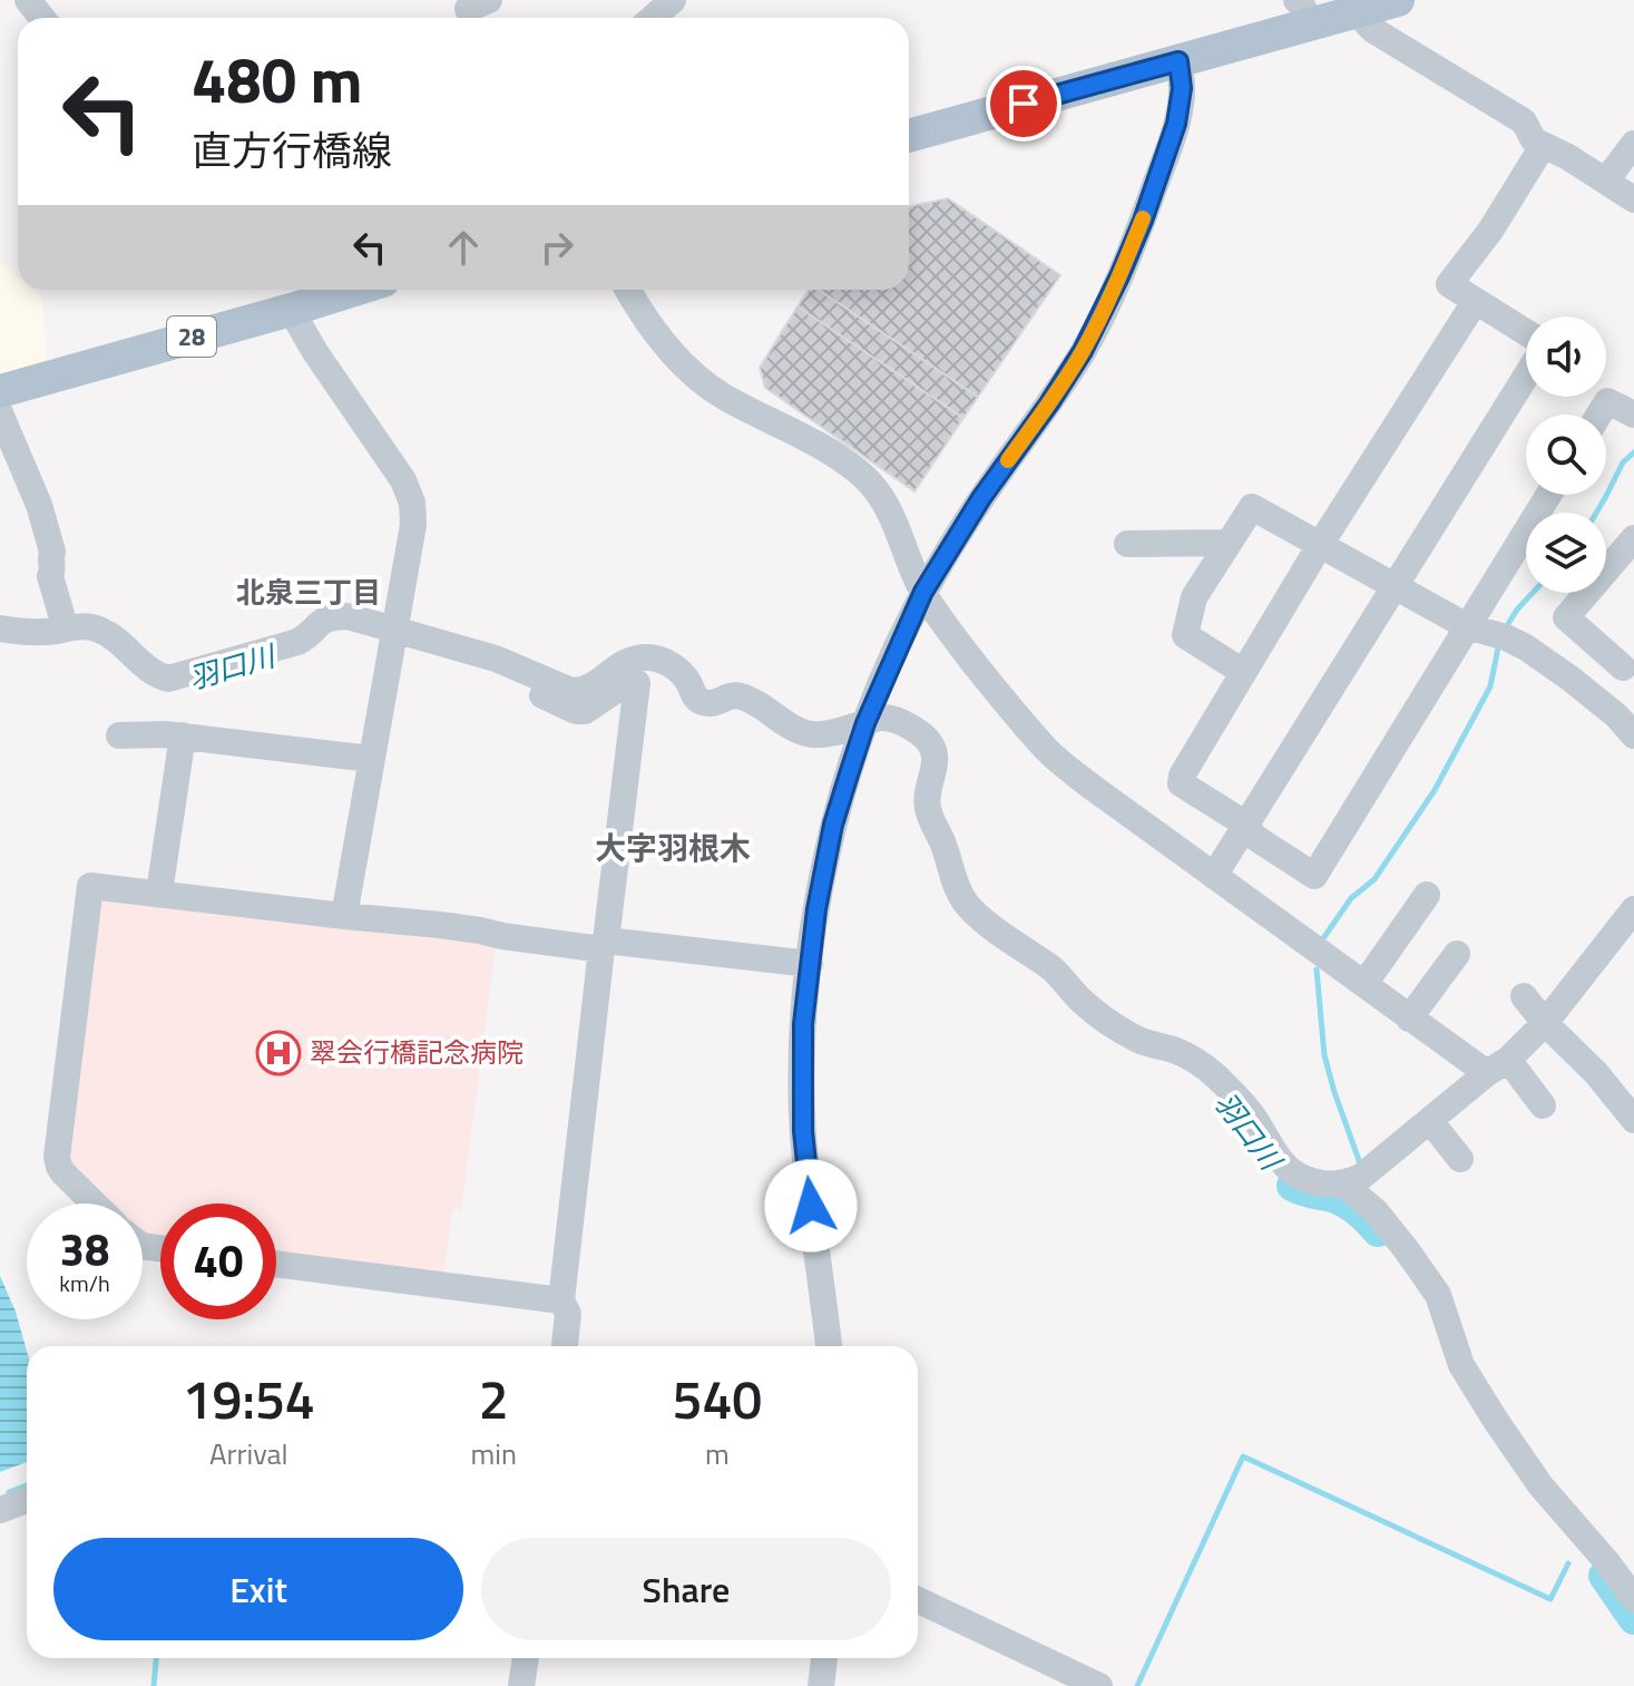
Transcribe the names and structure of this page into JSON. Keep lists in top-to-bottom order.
{
  "streets": {
    "main road": ["28"]
  },
  "districts": ["北泉三丁目", "大字羽根木"],
  "water": ["羽口川"],
  "places": {
    "hospital": ["翠会行橋記念病院"]
  },
  "page": {
    "turn": ["480 m", "直方行橋線"],
    "speed": "38 km/h",
    "limit": "40",
    "eta": [
      "19:54",
      "Arrival",
      "2",
      "min",
      "540",
      "m"
    ],
    "buttons": ["Exit", "Share"]
  }
}
